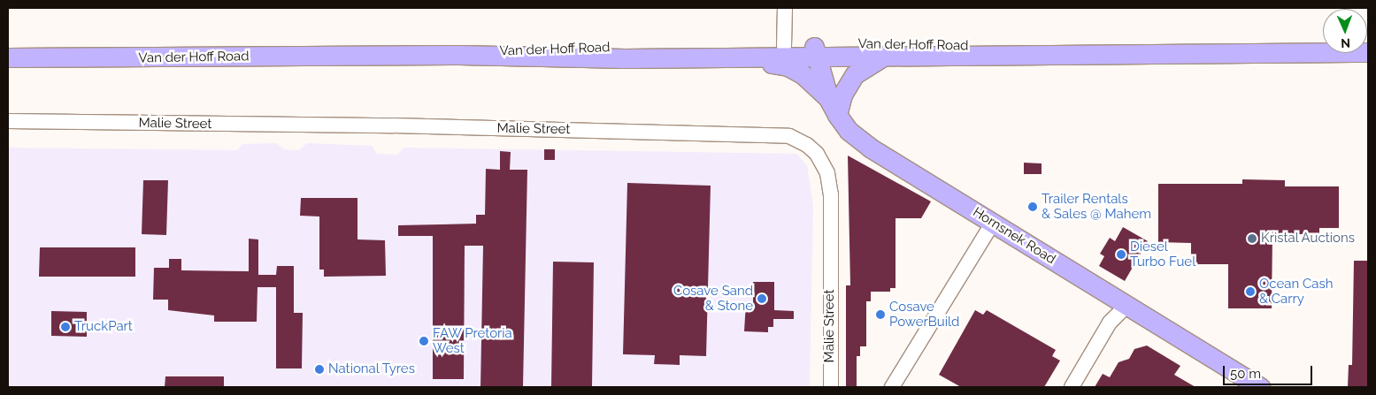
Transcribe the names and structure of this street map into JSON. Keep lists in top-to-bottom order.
{
  "streets": {
    "main road": ["Van der Hoff Road", "Hornsnek Road"],
    "street": ["Malie Street"]
  },
  "crossings": [
    ["Van der Hoff Road", "Hornsnek Road"]
  ],
  "places": [
    "Trailer Rentals & Sales @ Mahem",
    "Kristal Auctions",
    "Diesel Turbo Fuel",
    "Ocean Cash & Carry",
    "Cosave Sand & Stone",
    "Cosave PowerBuild",
    "TruckPart",
    "FAW Pretoria West",
    "National Tyres"
  ],
  "scale_bar": "50 m",
  "north": "bottom"
}
